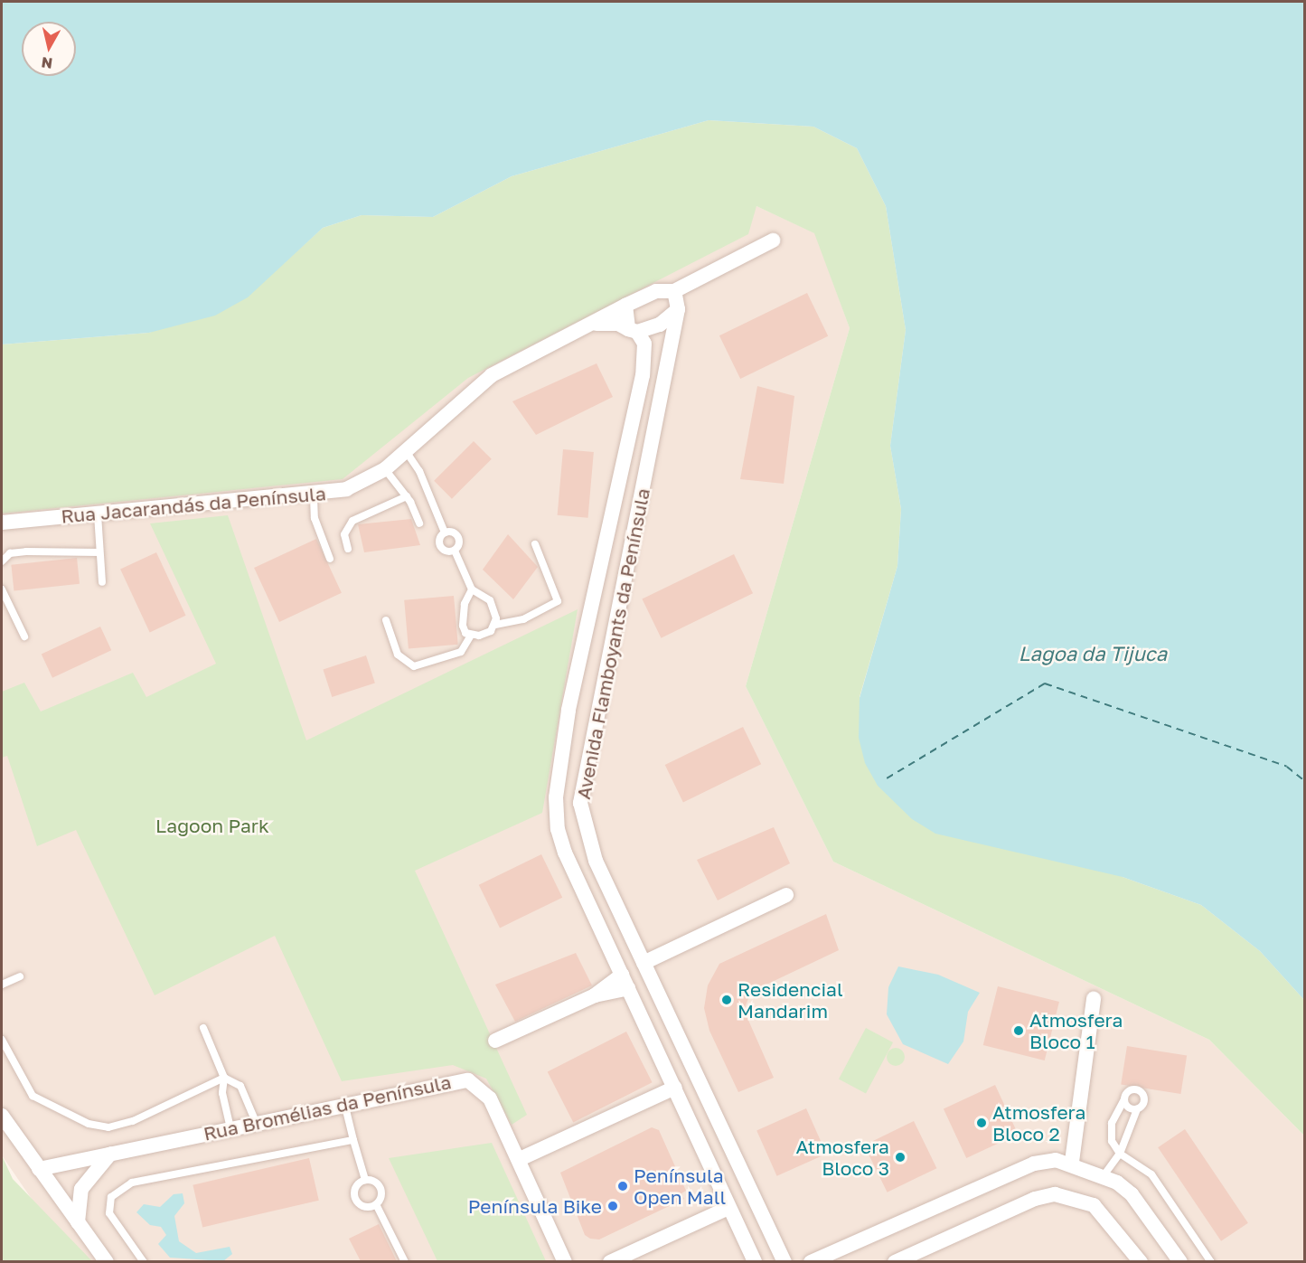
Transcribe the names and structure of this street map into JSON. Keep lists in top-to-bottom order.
{
  "streets": {
    "street": ["Rua Jacarandás da Península", "Avenida Flamboyants da Península", "Rua Bromélias da Península"]
  },
  "crossings": [
    ["Rua Jacarandás da Península", "Avenida Flamboyants da Península"]
  ],
  "water": ["Lagoa da Tijuca"],
  "parks": ["Lagoon Park"],
  "places": [
    "Residencial Mandarim",
    "Atmosfera Bloco 1",
    "Atmosfera Bloco 2",
    "Atmosfera Bloco 3",
    "Península Open Mall",
    "Península Bike"
  ],
  "north": "bottom"
}
